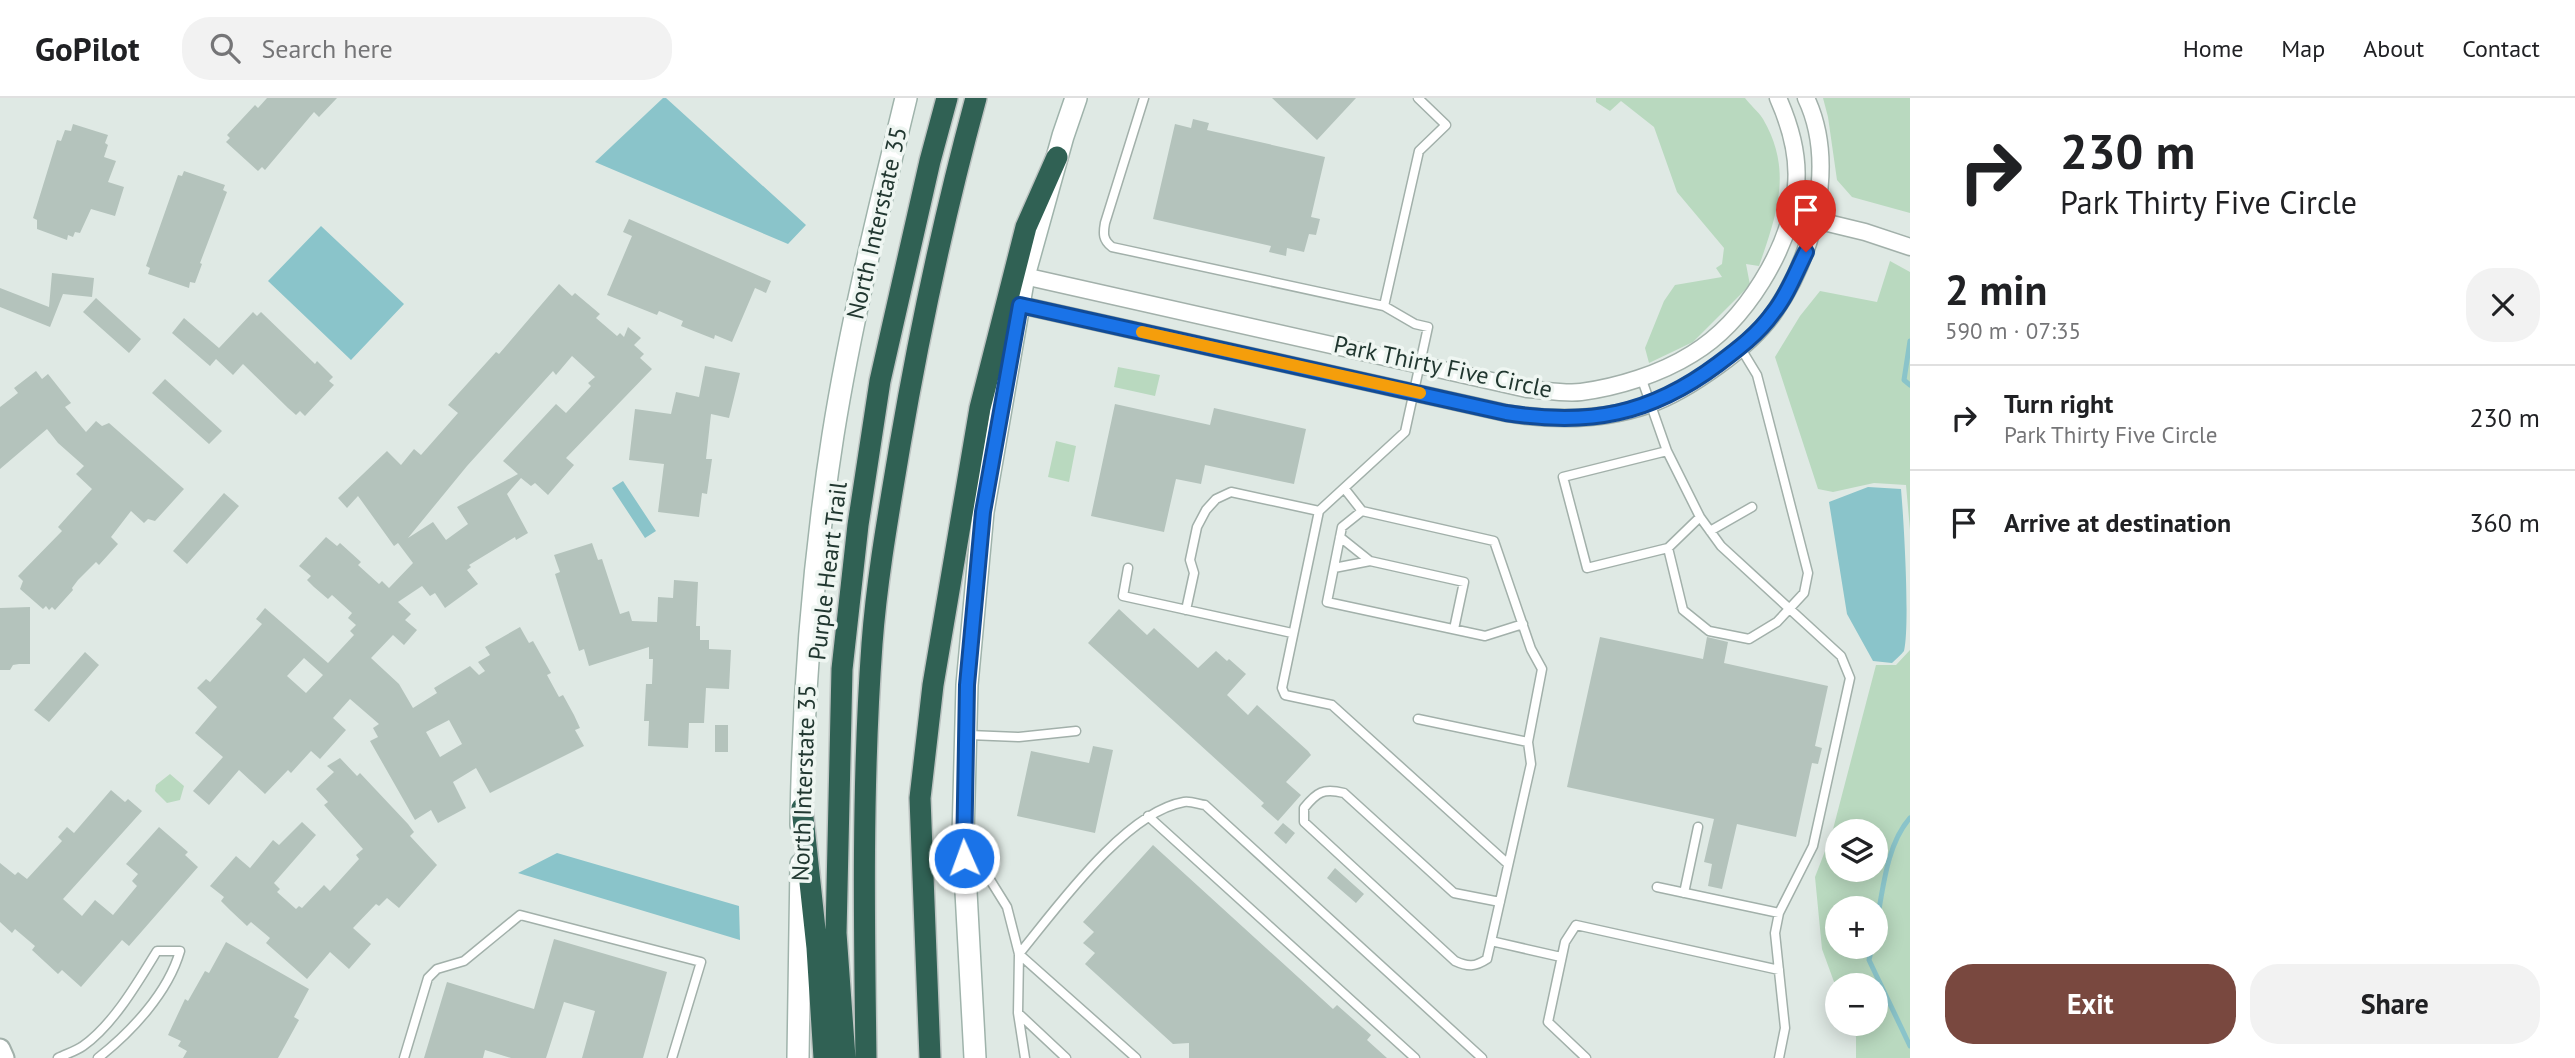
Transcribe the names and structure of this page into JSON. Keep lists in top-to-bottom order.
{
  "streets": {
    "highway": ["Purple Heart Trail"],
    "main road": ["North Interstate 35"],
    "street": ["Park Thirty Five Circle"]
  },
  "page": {
    "header": "GoPilot",
    "search": "Search here",
    "nav": [
      "Home",
      "Map",
      "About",
      "Contact"
    ],
    "turn": ["230 m", "Park Thirty Five Circle"],
    "heading": ["2 min", "590 m · 07:35"],
    "list": [
      {
        "name": "Turn right",
        "note": "Park Thirty Five Circle",
        "value": "230 m"
      },
      {
        "name": "Arrive at destination",
        "value": "360 m"
      }
    ],
    "map_buttons": ["+", "−"],
    "buttons": ["Exit", "Share"]
  }
}
